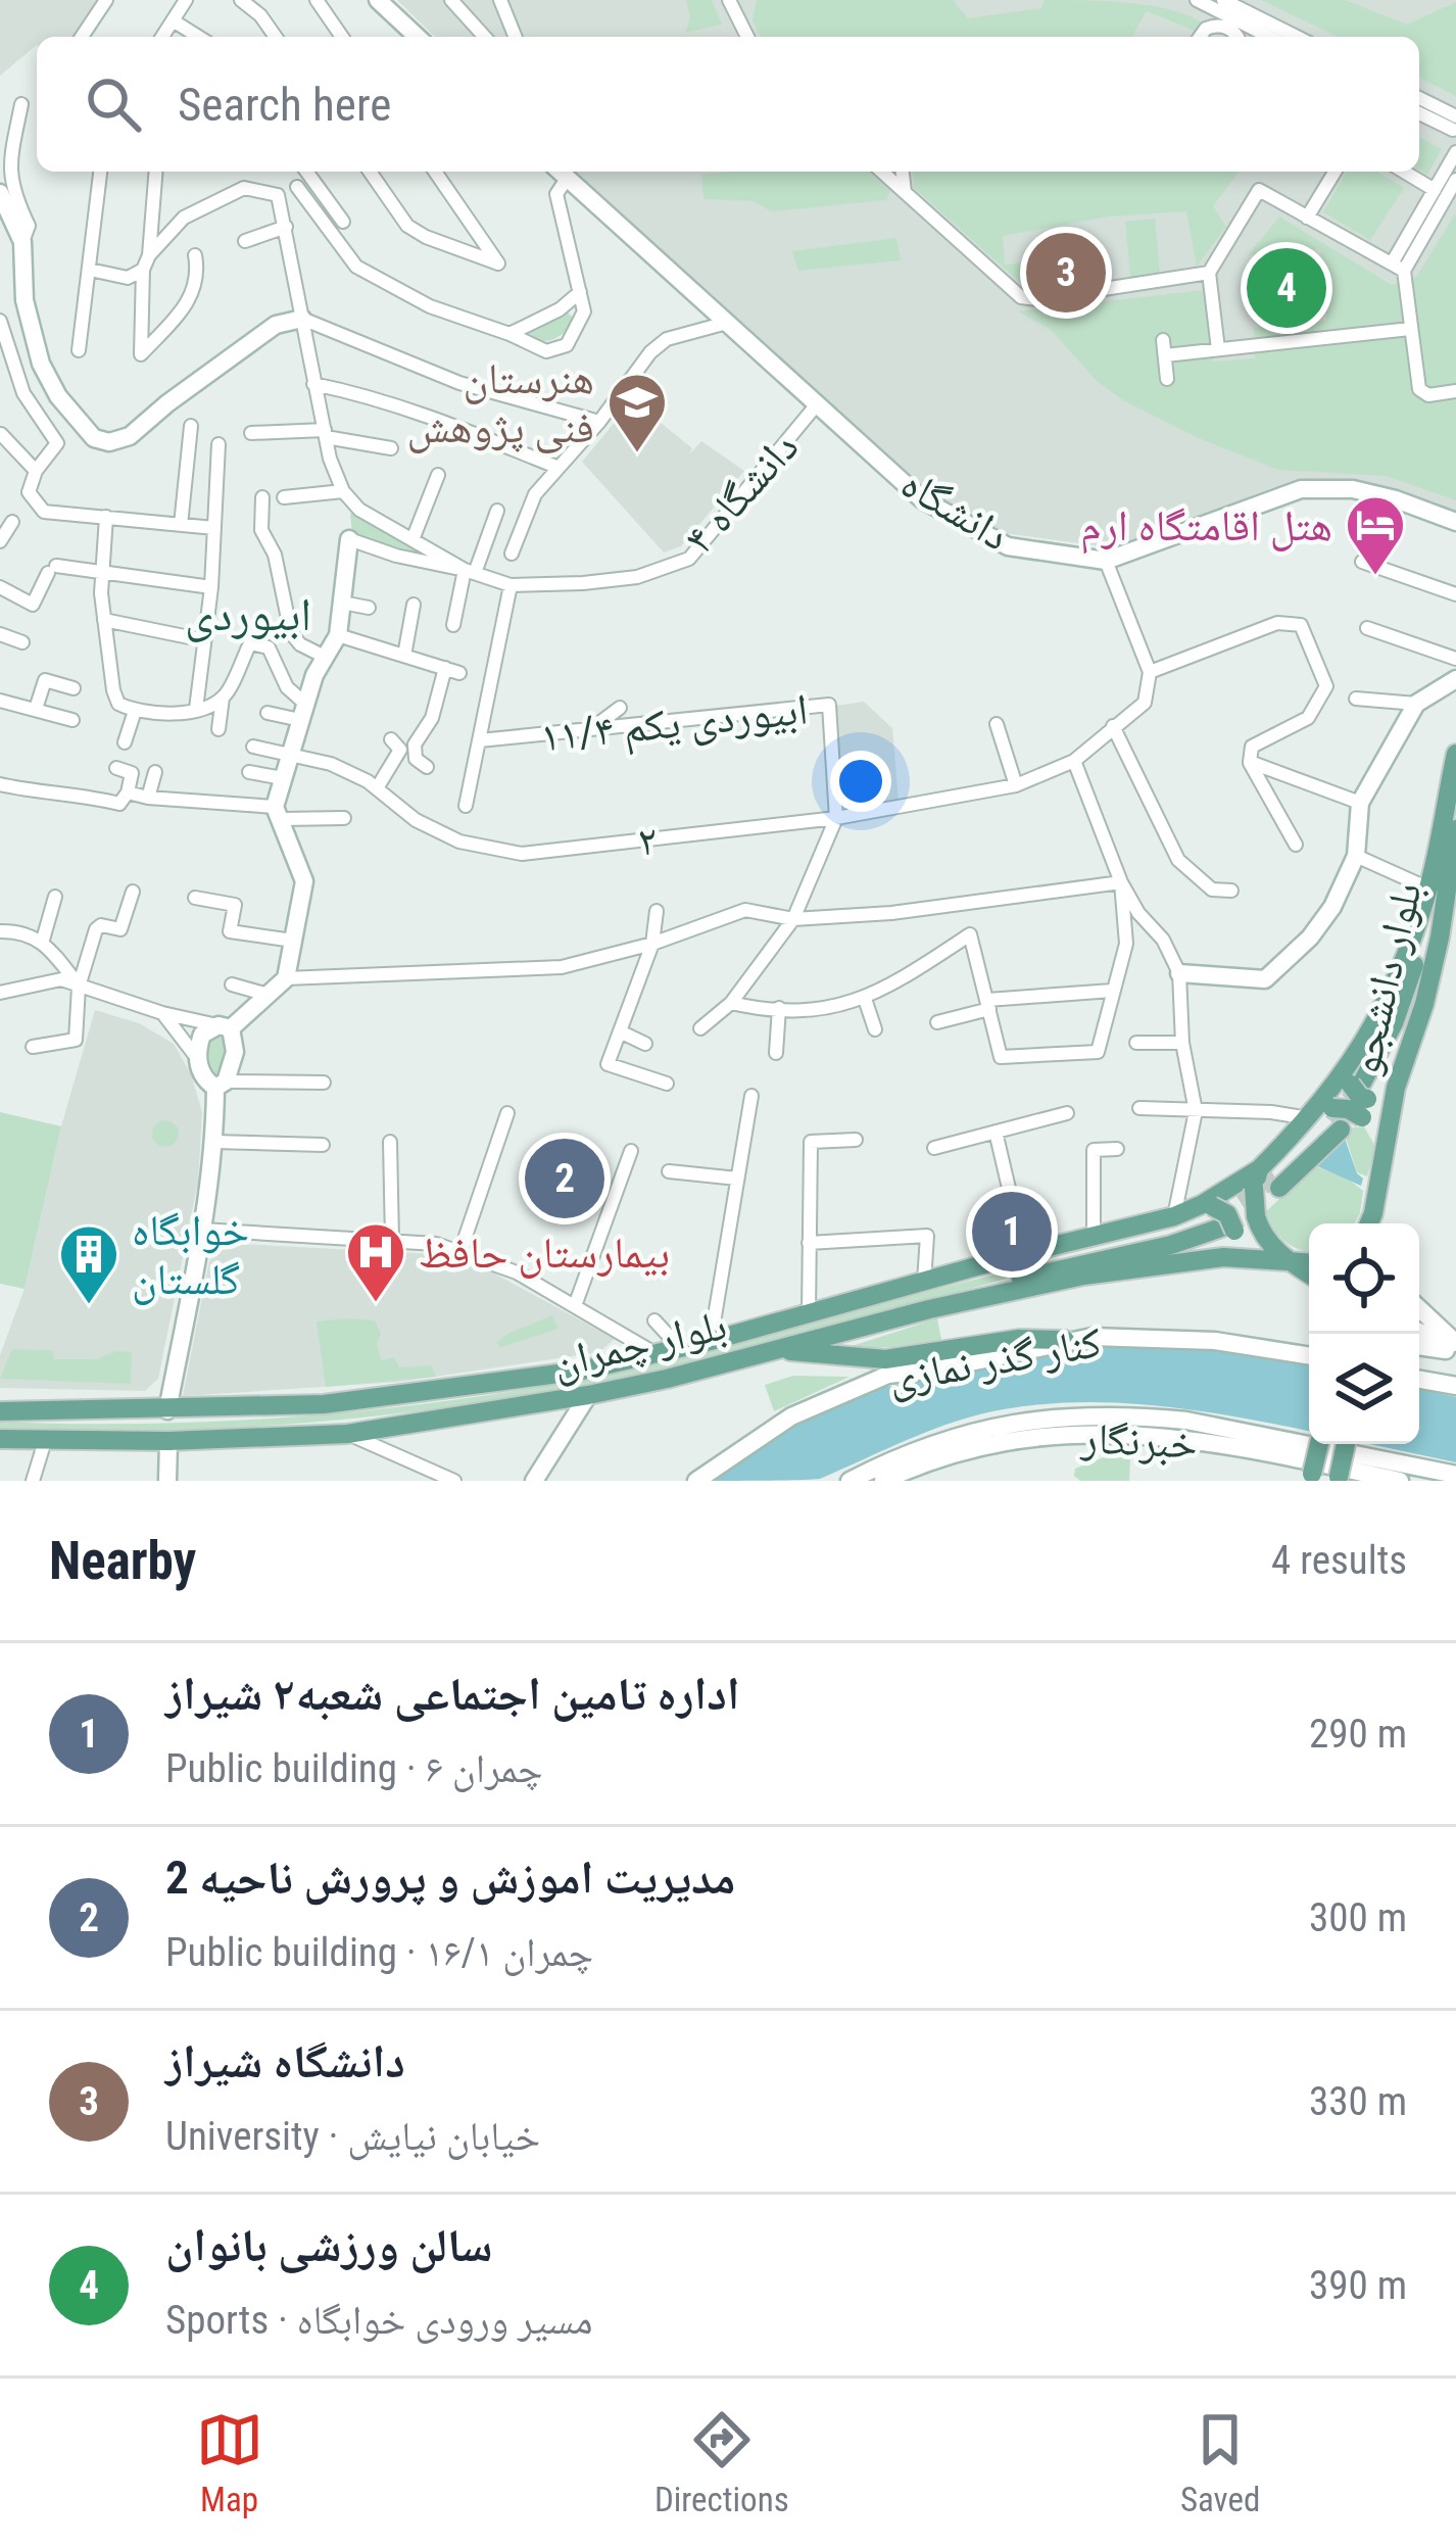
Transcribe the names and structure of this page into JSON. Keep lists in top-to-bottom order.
{
  "streets": {
    "main road": ["بلوار دانشجو", "بلوار چمران"],
    "street": [
      "۴ دانشگاه",
      "دانشگاه",
      "۱۱/۴ ابیوردی یکم",
      "۲",
      "کنار گذر نمازی",
      "خبرنگار"
    ]
  },
  "crossings": [
    ["۴ دانشگاه", "دانشگاه"],
    ["۱۱/۴ ابیوردی یکم", "۲"]
  ],
  "districts": ["ابیوردی"],
  "places": {
    "school or university": ["هنرستان فنی پژوهش"],
    "hotel": ["هتل اقامتگاه ارم"],
    "hospital": ["بیمارستان حافظ"],
    "building": ["خوابگاه گلستان"]
  },
  "page": {
    "search": "Search here",
    "pins": [
      "3",
      "4",
      "2",
      "1"
    ],
    "heading": ["Nearby", "4 results"],
    "list": [
      {
        "mark": "1",
        "name": "اداره تامین اجتماعی شعبه۲ شیراز",
        "note": "Public building · ۶ چمران",
        "value": "290 m"
      },
      {
        "mark": "2",
        "name": "مدیریت اموزش و پرورش ناحیه 2",
        "note": "Public building · ۱۶/۱ چمران",
        "value": "300 m"
      },
      {
        "mark": "3",
        "name": "دانشگاه شیراز",
        "note": "University · خیابان نیایش",
        "value": "330 m"
      },
      {
        "mark": "4",
        "name": "سالن ورزشی بانوان",
        "note": "Sports · مسیر ورودی خوابگاه",
        "value": "390 m"
      }
    ],
    "nav": ["Map", "Directions", "Saved"]
  }
}
